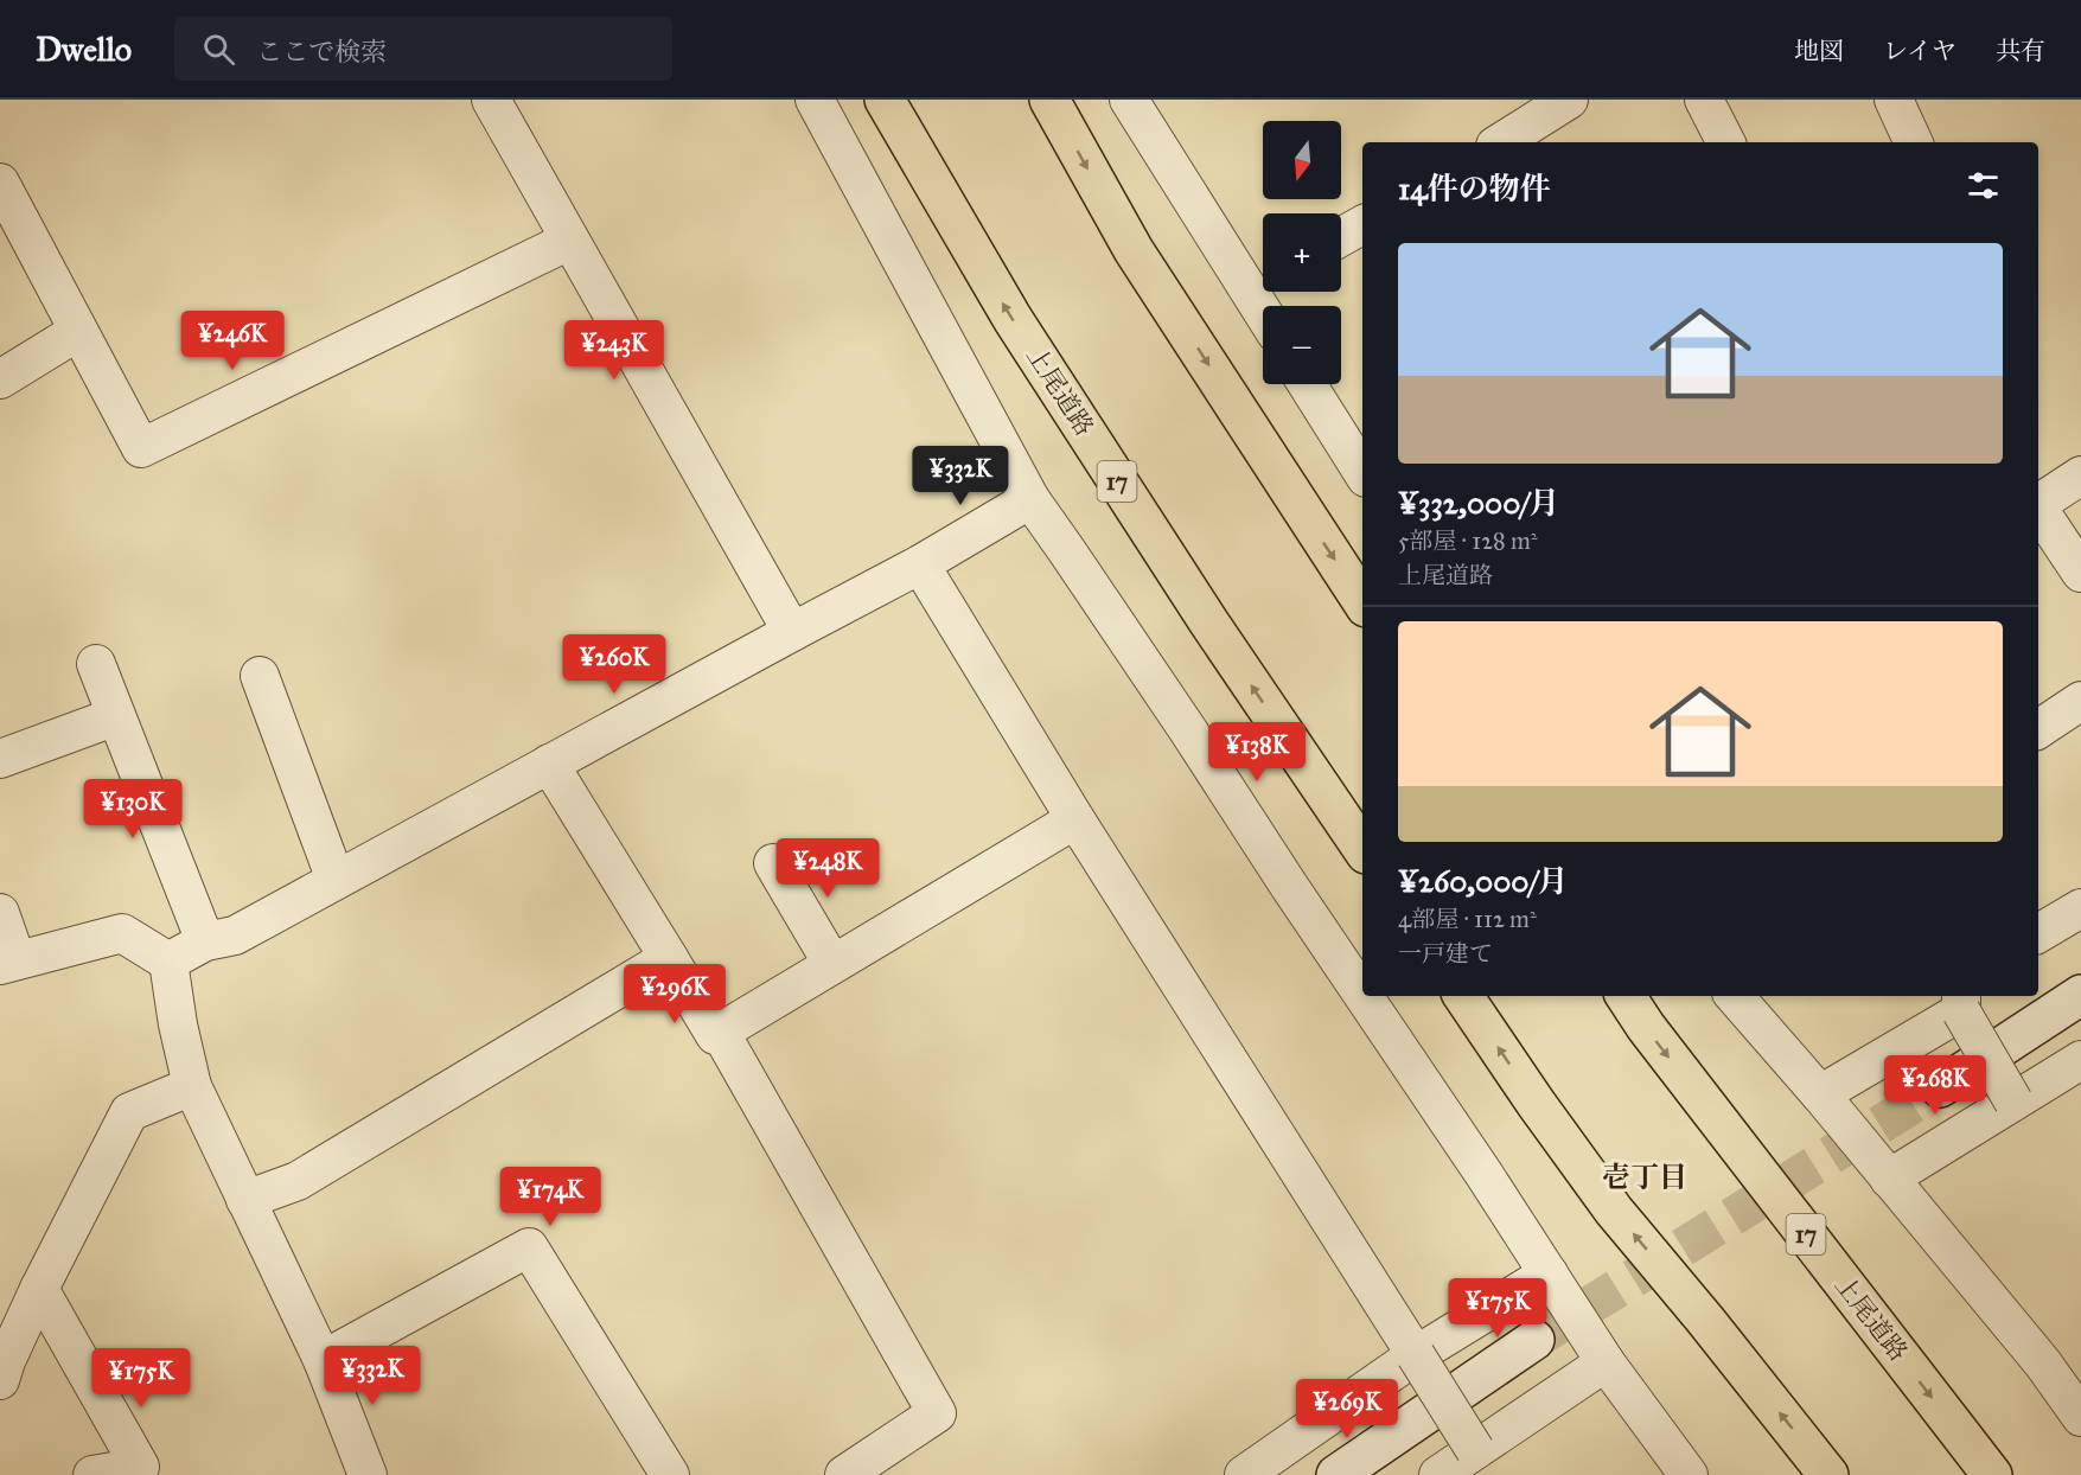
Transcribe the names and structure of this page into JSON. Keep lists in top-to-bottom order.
{
  "streets": {
    "highway": ["上尾道路", "17"]
  },
  "districts": ["壱丁目"],
  "north": "bottom",
  "page": {
    "header": "Dwello",
    "search": "ここで検索",
    "nav": ["地図", "レイヤ", "共有"],
    "map_buttons": ["+", "−"],
    "heading": "14件の物件",
    "list": [
      {
        "name": "¥332,000/月",
        "note": "5部屋 · 128 m² · 上尾道路"
      },
      {
        "name": "¥260,000/月",
        "note": "4部屋 · 112 m² · 一戸建て"
      }
    ],
    "price": [
      "¥246K",
      "¥243K",
      "¥332K",
      "¥260K",
      "¥138K",
      "¥130K",
      "¥248K",
      "¥296K",
      "¥268K",
      "¥174K",
      "¥175K",
      "¥332K",
      "¥175K",
      "¥269K"
    ]
  }
}
